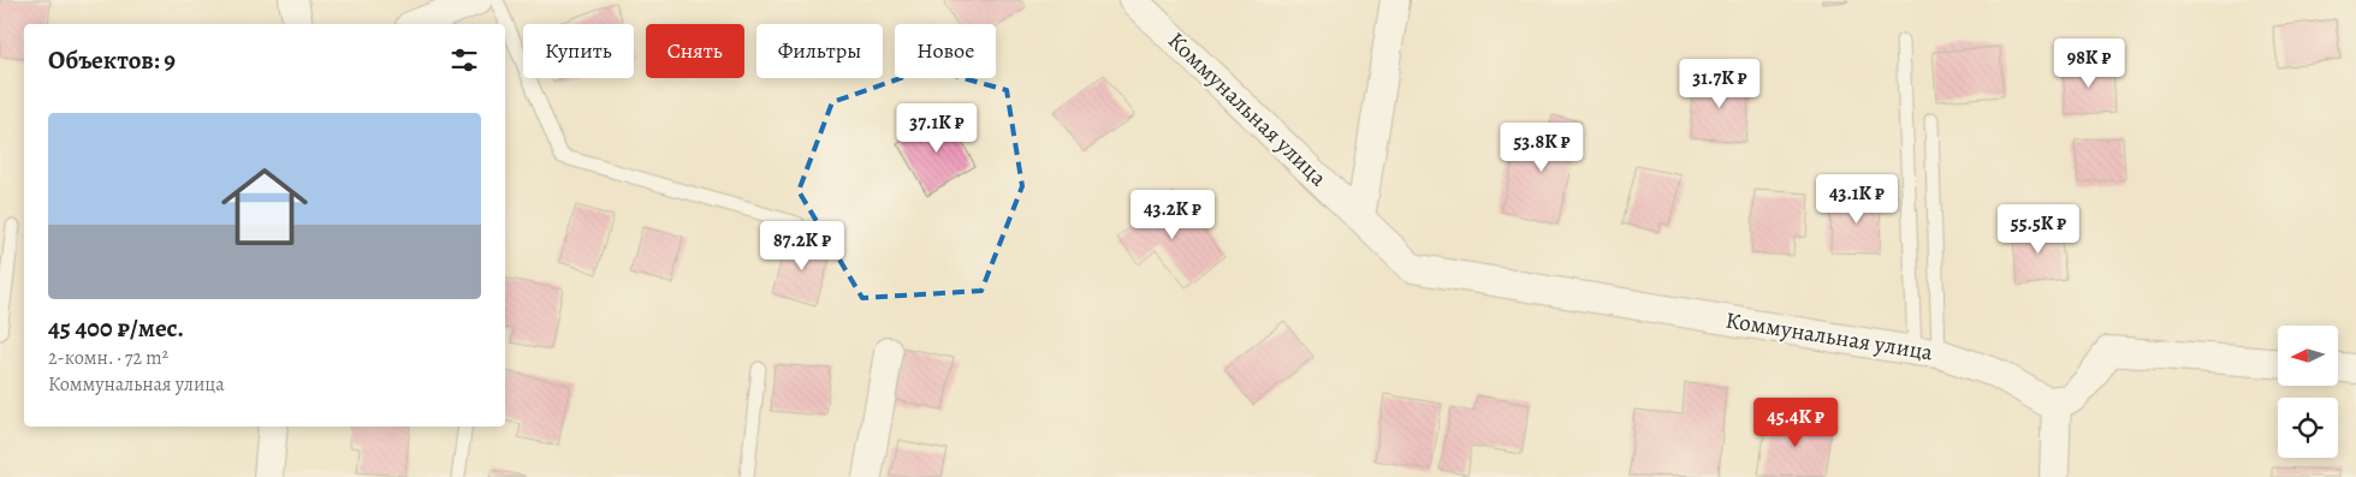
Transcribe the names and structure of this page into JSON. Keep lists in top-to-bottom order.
{
  "streets": {
    "street": ["Коммунальная улица"]
  },
  "north": "left",
  "page": {
    "chip": [
      "Купить",
      "Снять",
      "Фильтры",
      "Новое"
    ],
    "heading": "Объектов: 9",
    "price": [
      "98K ₽",
      "31.7K ₽",
      "37.1K ₽",
      "53.8K ₽",
      "43.1K ₽",
      "43.2K ₽",
      "55.5K ₽",
      "87.2K ₽",
      "45.4K ₽"
    ],
    "list": [
      {
        "name": "45 400 ₽/мес.",
        "note": "2-комн. · 72 m² · Коммунальная улица"
      }
    ]
  }
}
